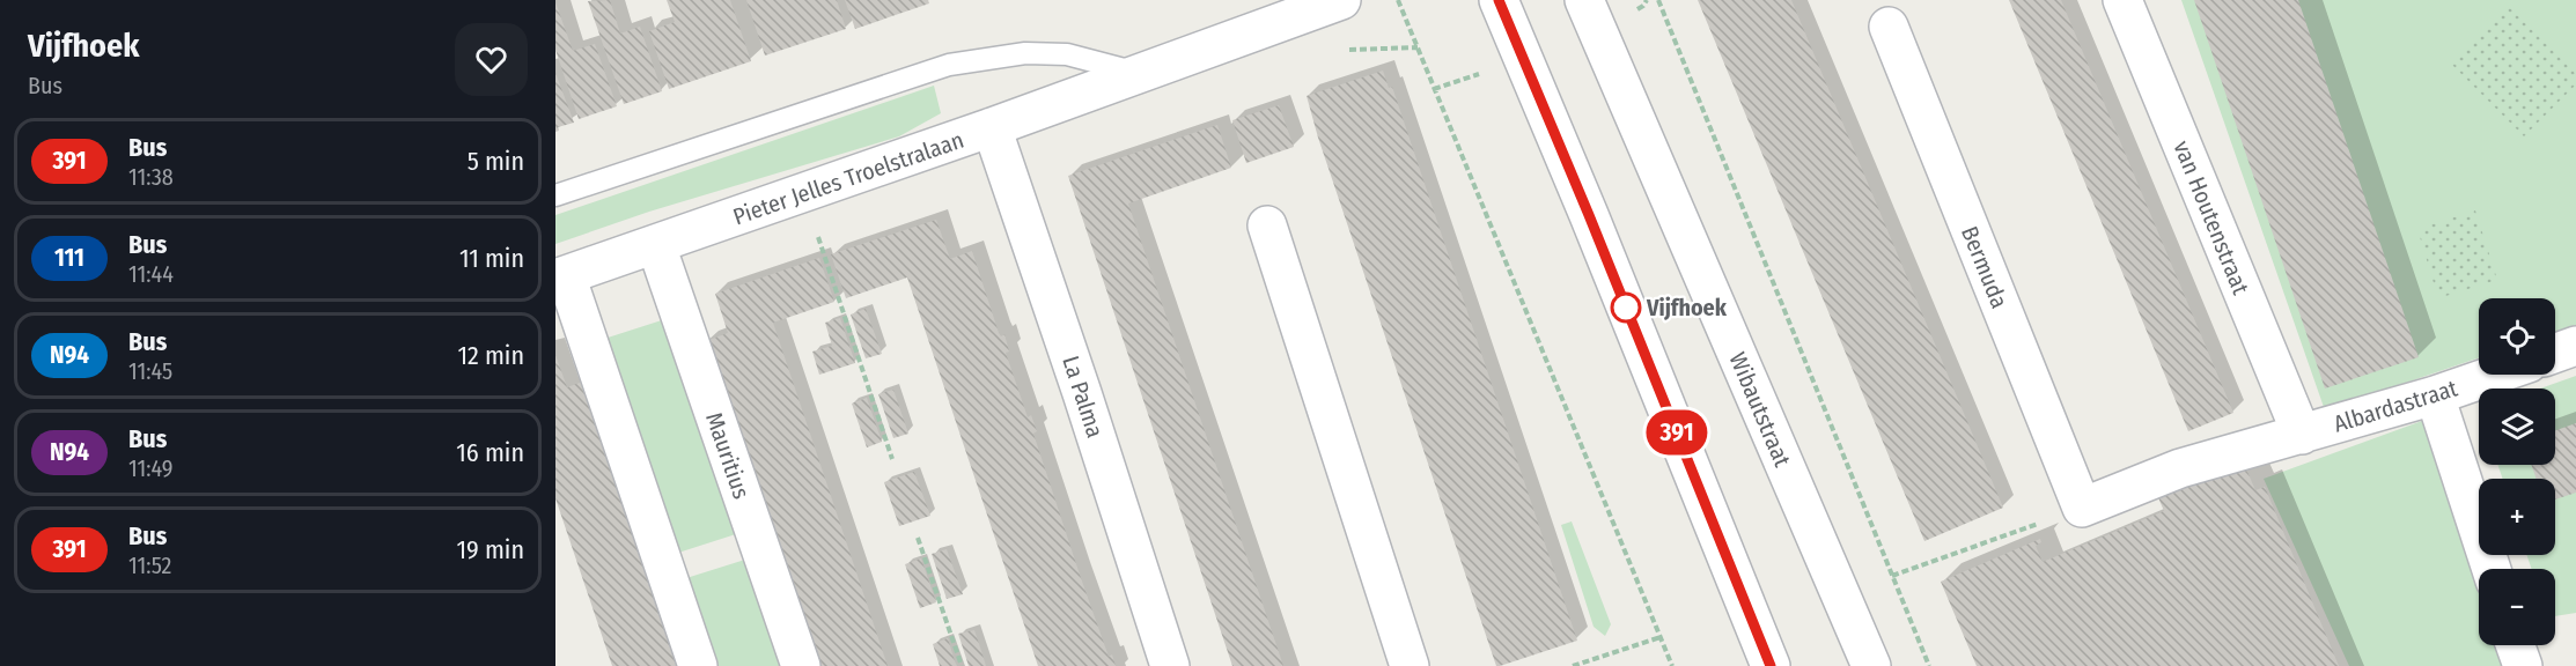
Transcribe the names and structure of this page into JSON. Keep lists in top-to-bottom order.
{
  "streets": {
    "street": [
      "Pieter Jelles Troelstralaan",
      "van Houtenstraat",
      "Bermuda",
      "La Palma",
      "Albardastraat",
      "Wibautstraat",
      "Mauritius"
    ]
  },
  "crossings": [
    ["Pieter Jelles Troelstralaan", "La Palma"],
    ["Pieter Jelles Troelstralaan", "Mauritius"],
    ["van Houtenstraat", "Albardastraat"]
  ],
  "places": ["Vijfhoek"],
  "lines": ["bus line 391"],
  "page": {
    "heading": ["Vijfhoek", "Bus"],
    "on_map": "391",
    "list": [
      {
        "mark": "391",
        "name": "Bus",
        "note": "11:38",
        "value": "5 min"
      },
      {
        "mark": "111",
        "name": "Bus",
        "note": "11:44",
        "value": "11 min"
      },
      {
        "mark": "N94",
        "name": "Bus",
        "note": "11:45",
        "value": "12 min"
      },
      {
        "mark": "N94",
        "name": "Bus",
        "note": "11:49",
        "value": "16 min"
      },
      {
        "mark": "391",
        "name": "Bus",
        "note": "11:52",
        "value": "19 min"
      }
    ],
    "map_buttons": ["+", "−"]
  }
}
